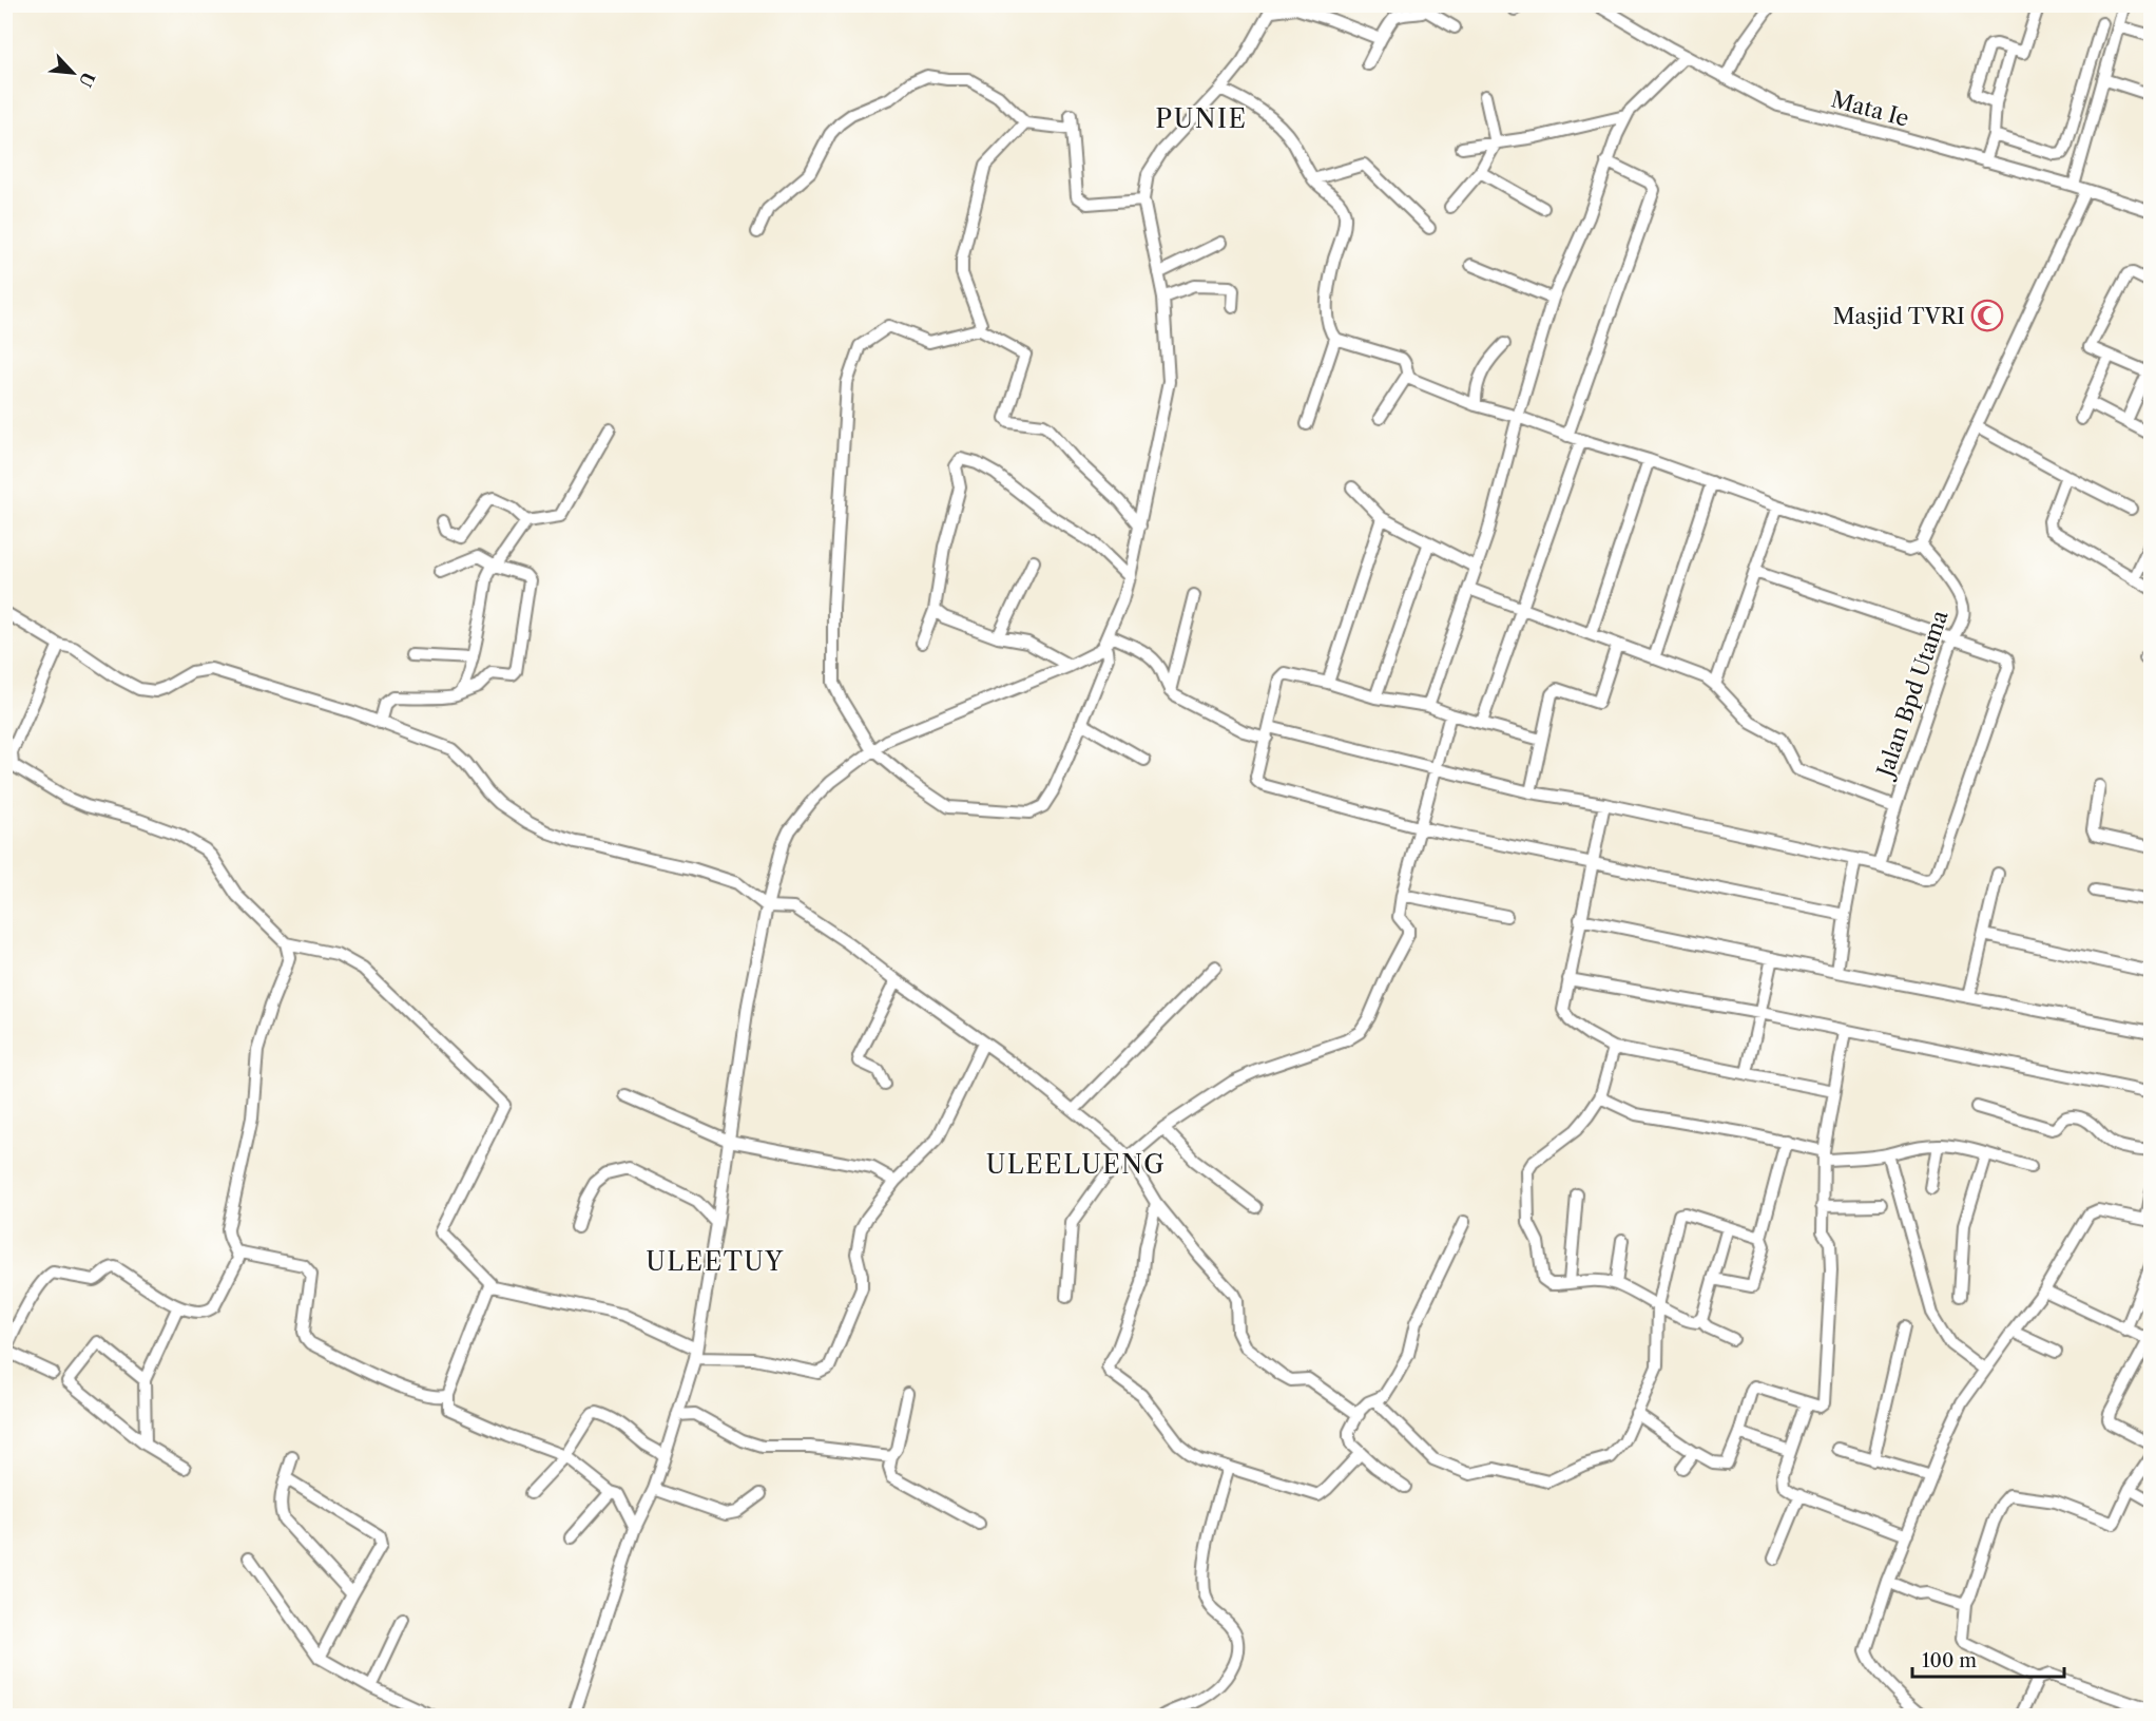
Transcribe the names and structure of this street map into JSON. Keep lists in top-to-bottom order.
{
  "streets": {
    "street": ["Mata Ie", "Jalan Bpd Utama"]
  },
  "districts": ["PUNIE", "ULEELUENG", "ULEETUY"],
  "places": {
    "mosque": ["Masjid TVRI"]
  },
  "scale_bar": "100 m",
  "north": "bottom right"
}
